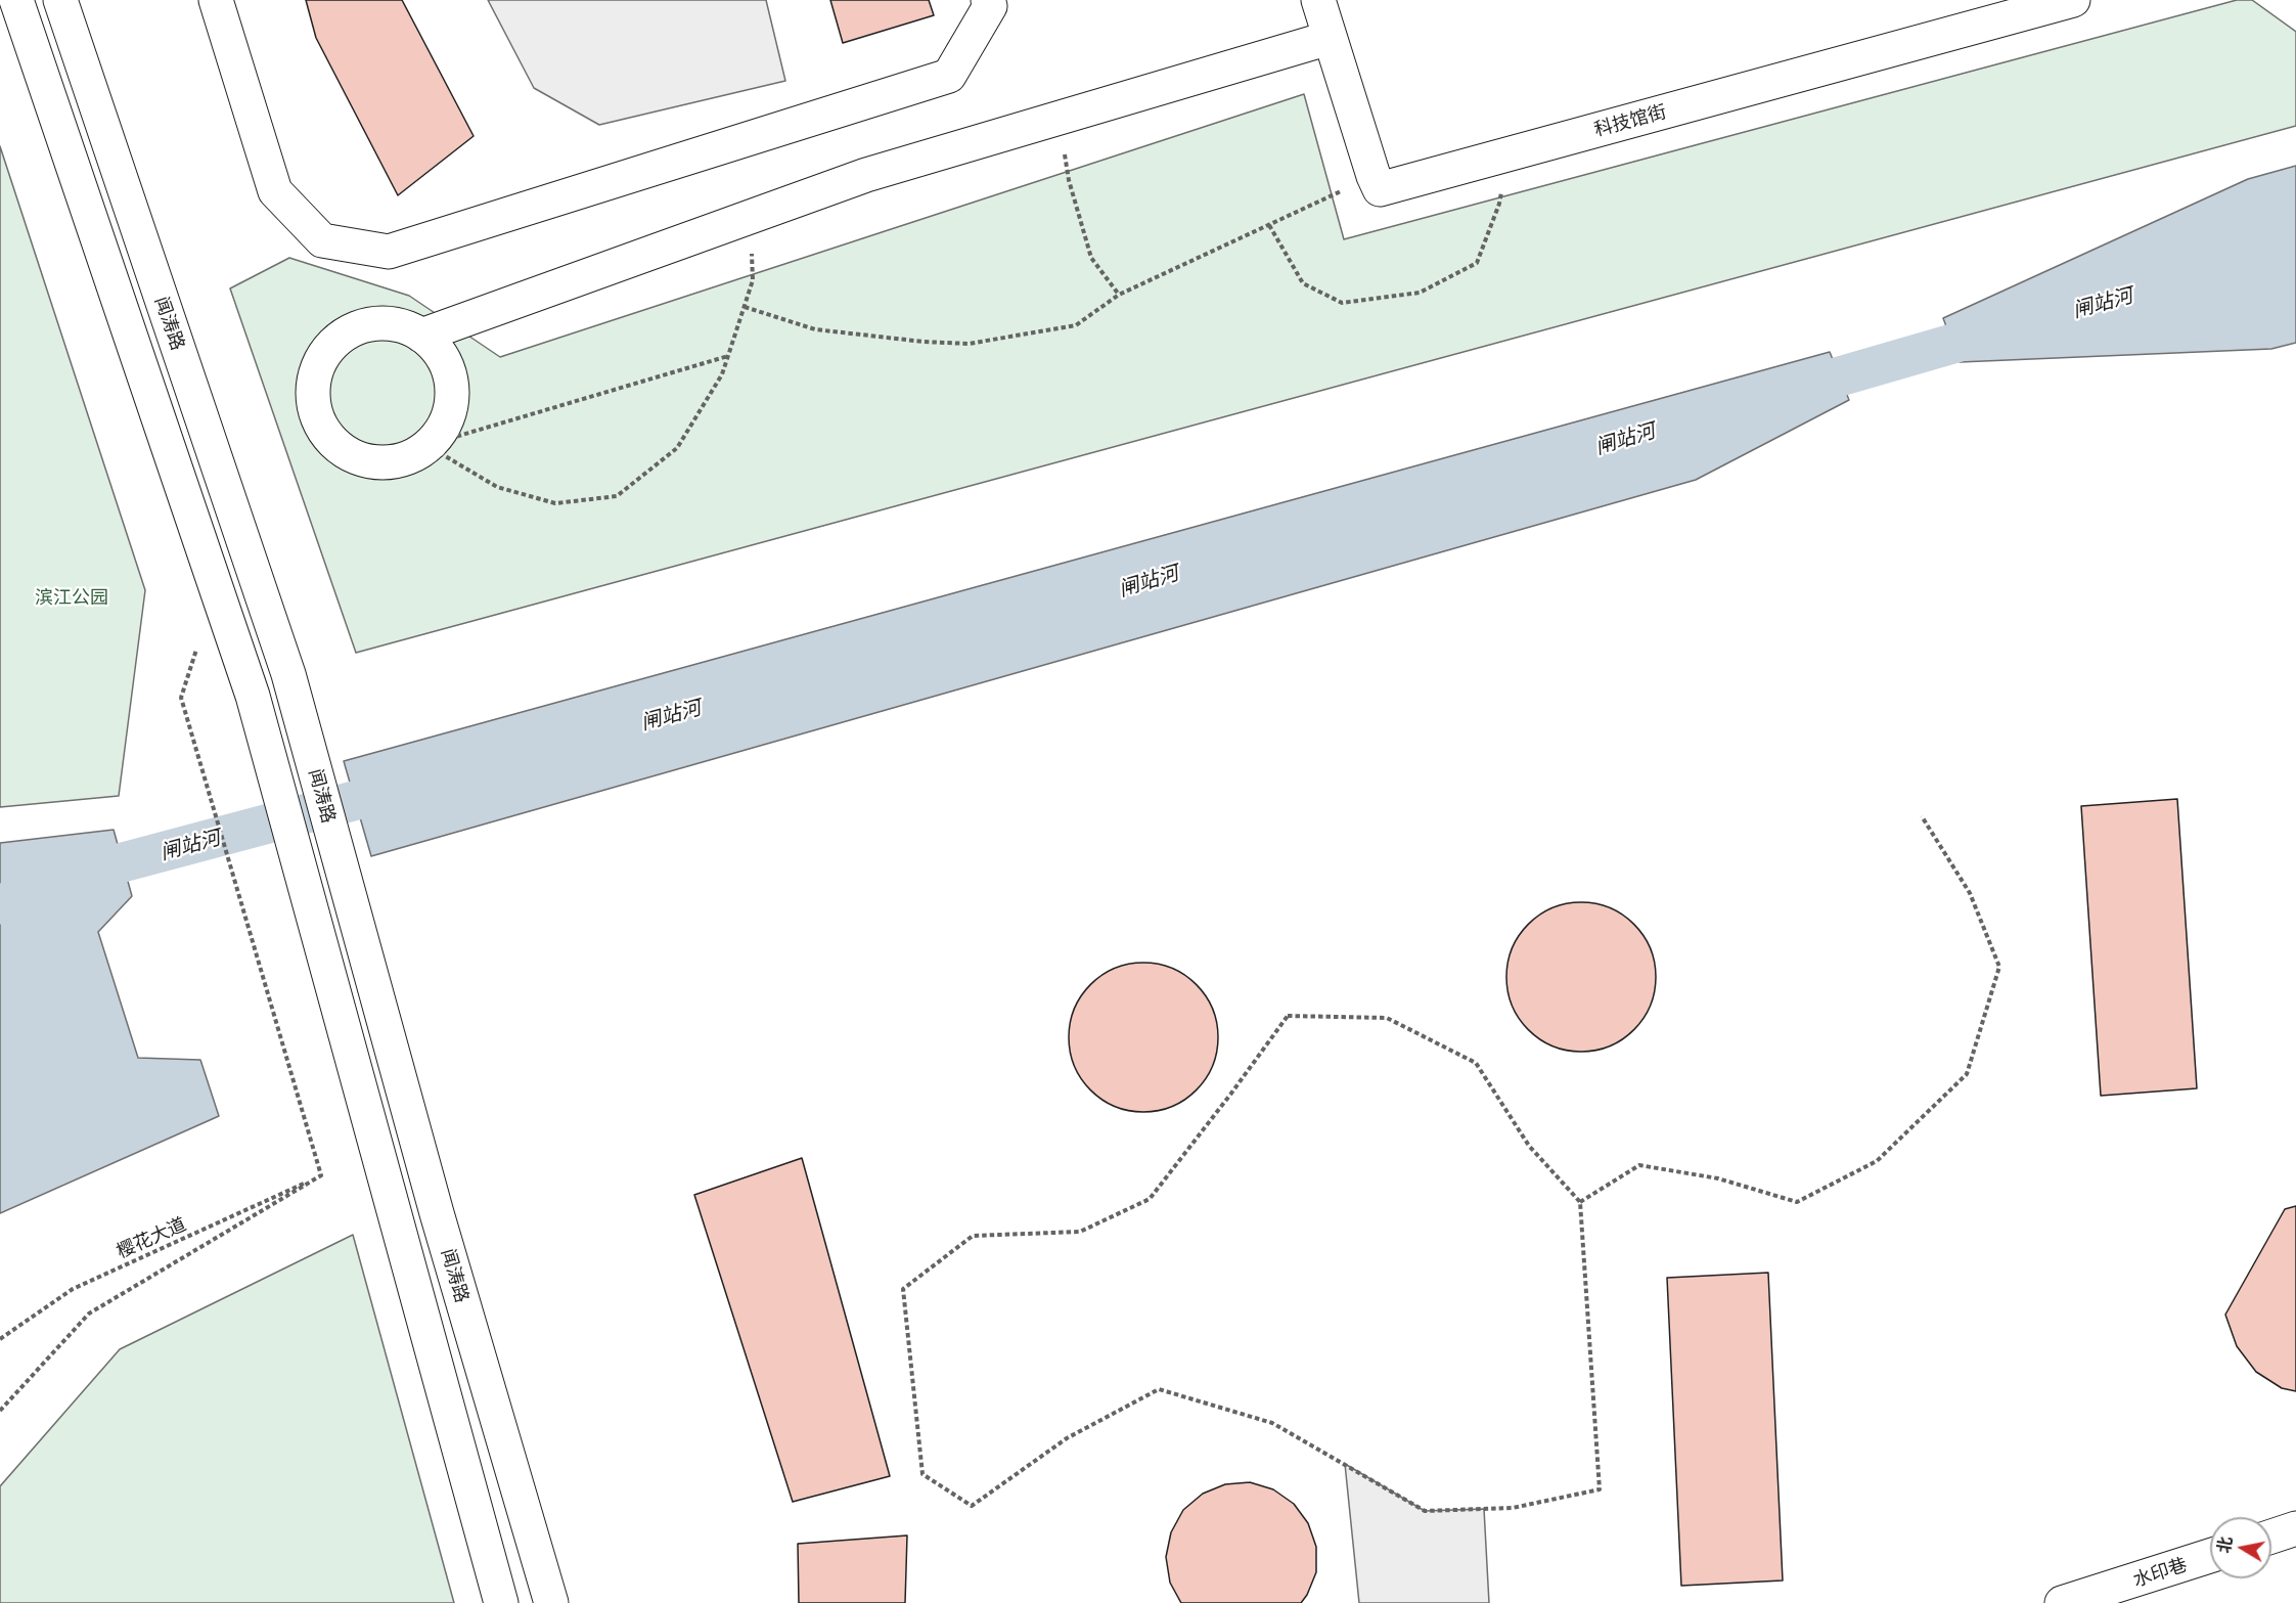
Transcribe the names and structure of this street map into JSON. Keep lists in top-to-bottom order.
{
  "streets": {
    "main road": ["科技馆街", "闻涛路", "水印巷"],
    "path": ["樱花大道"]
  },
  "water": ["闸站河"],
  "parks": ["滨江公园"],
  "north": "left"
}
